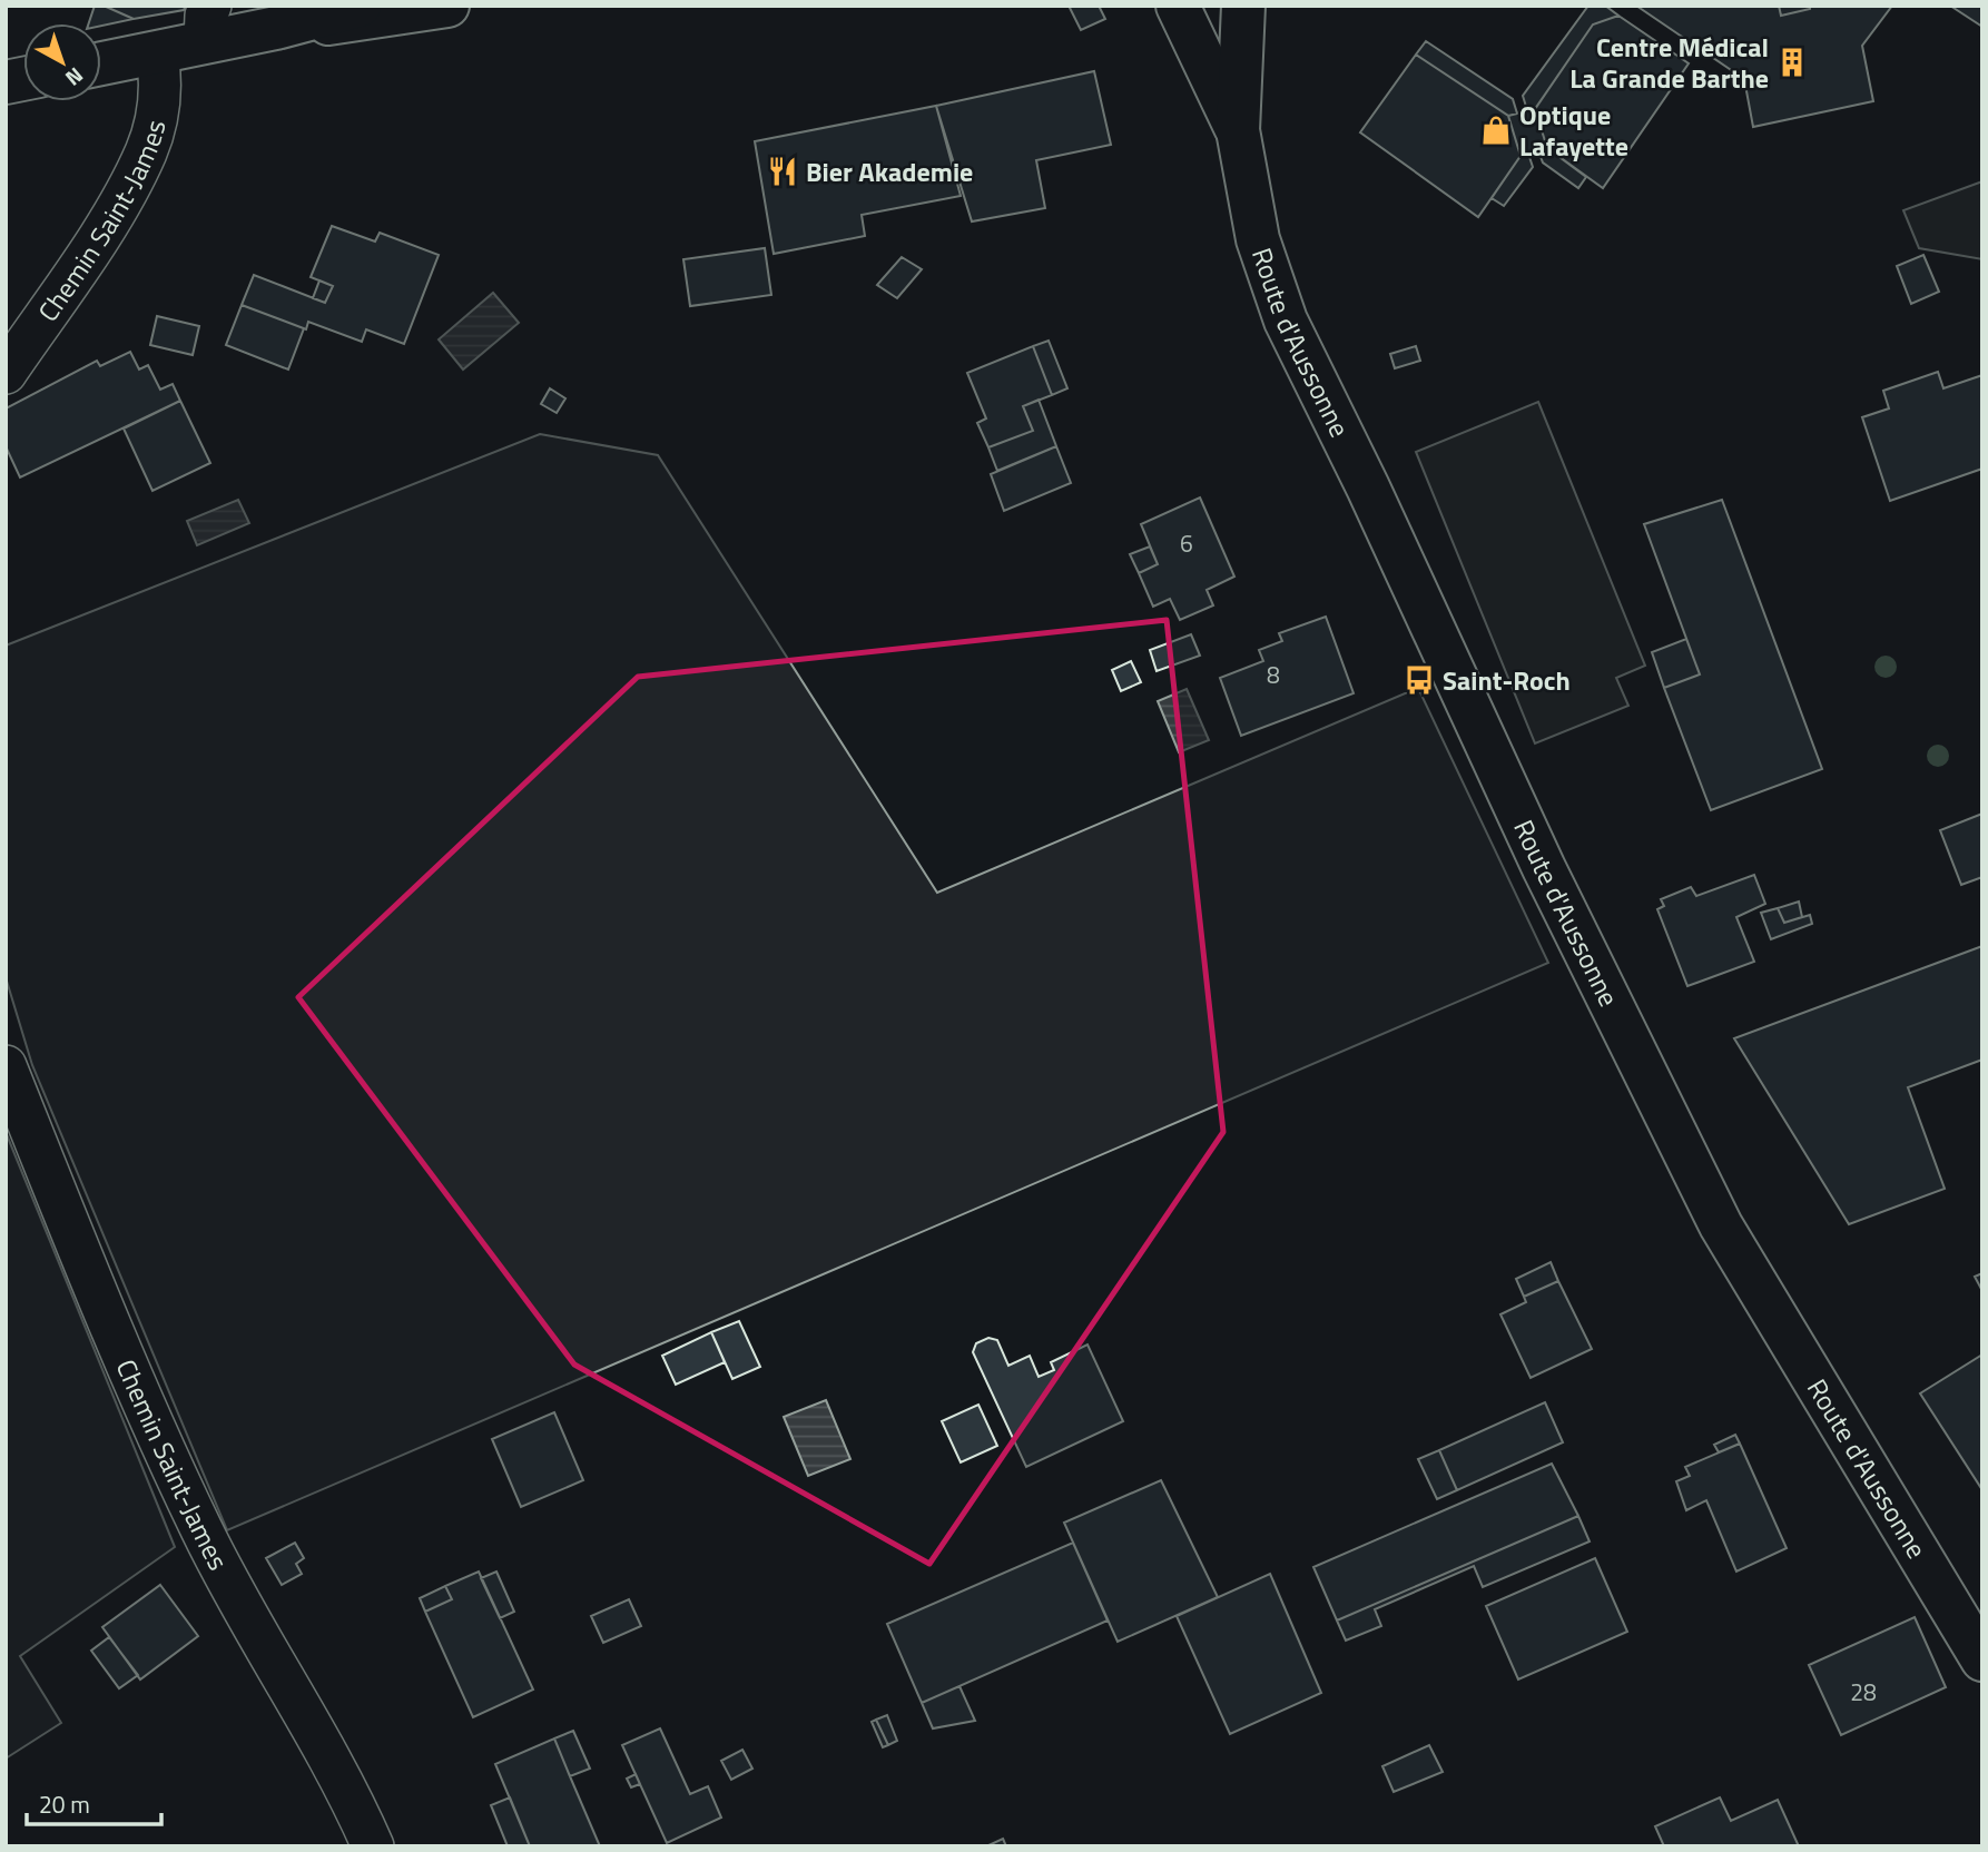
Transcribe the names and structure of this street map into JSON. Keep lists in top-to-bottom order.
{
  "streets": {
    "main road": ["Route d'Aussonne"],
    "street": ["Chemin Saint-James"]
  },
  "places": {
    "building": ["Centre Médical La Grande Barthe"],
    "shop": ["Optique Lafayette"],
    "restaurant": ["Bier Akademie"],
    "bus stop": ["Saint-Roch"]
  },
  "house_numbers": ["6", "8", "28"],
  "scale_bar": "20 m",
  "north": "bottom right"
}
